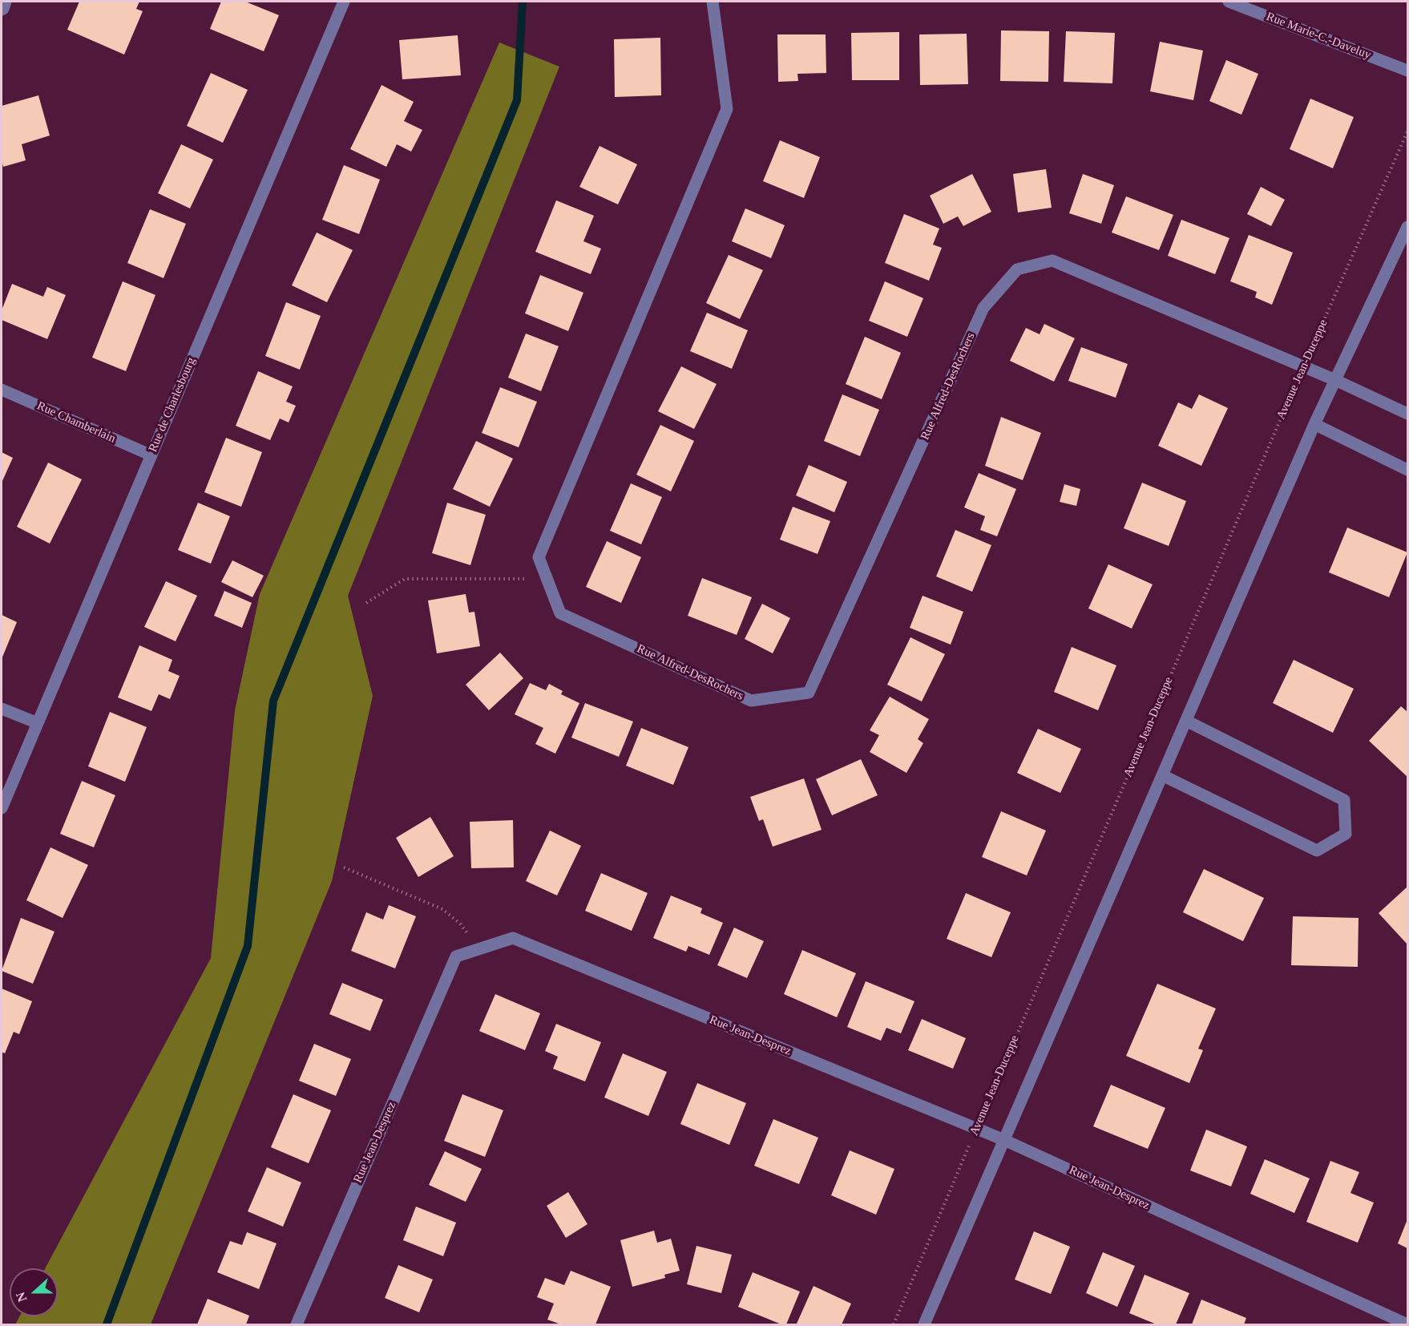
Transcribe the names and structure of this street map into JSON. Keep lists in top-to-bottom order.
{
  "streets": {
    "street": [
      "Rue Marie-C.-Daveluy",
      "Rue Alfred-DesRochers",
      "Rue de Charlesbourg",
      "Rue Chamberlain",
      "Rue Jean-Desprez"
    ],
    "path": ["Avenue Jean-Duceppe"]
  },
  "crossings": [
    ["Avenue Jean-Duceppe", "Rue Alfred-DesRochers"],
    ["Avenue Jean-Duceppe", "Rue Jean-Desprez"],
    ["Rue de Charlesbourg", "Rue Chamberlain"]
  ],
  "north": "left"
}
